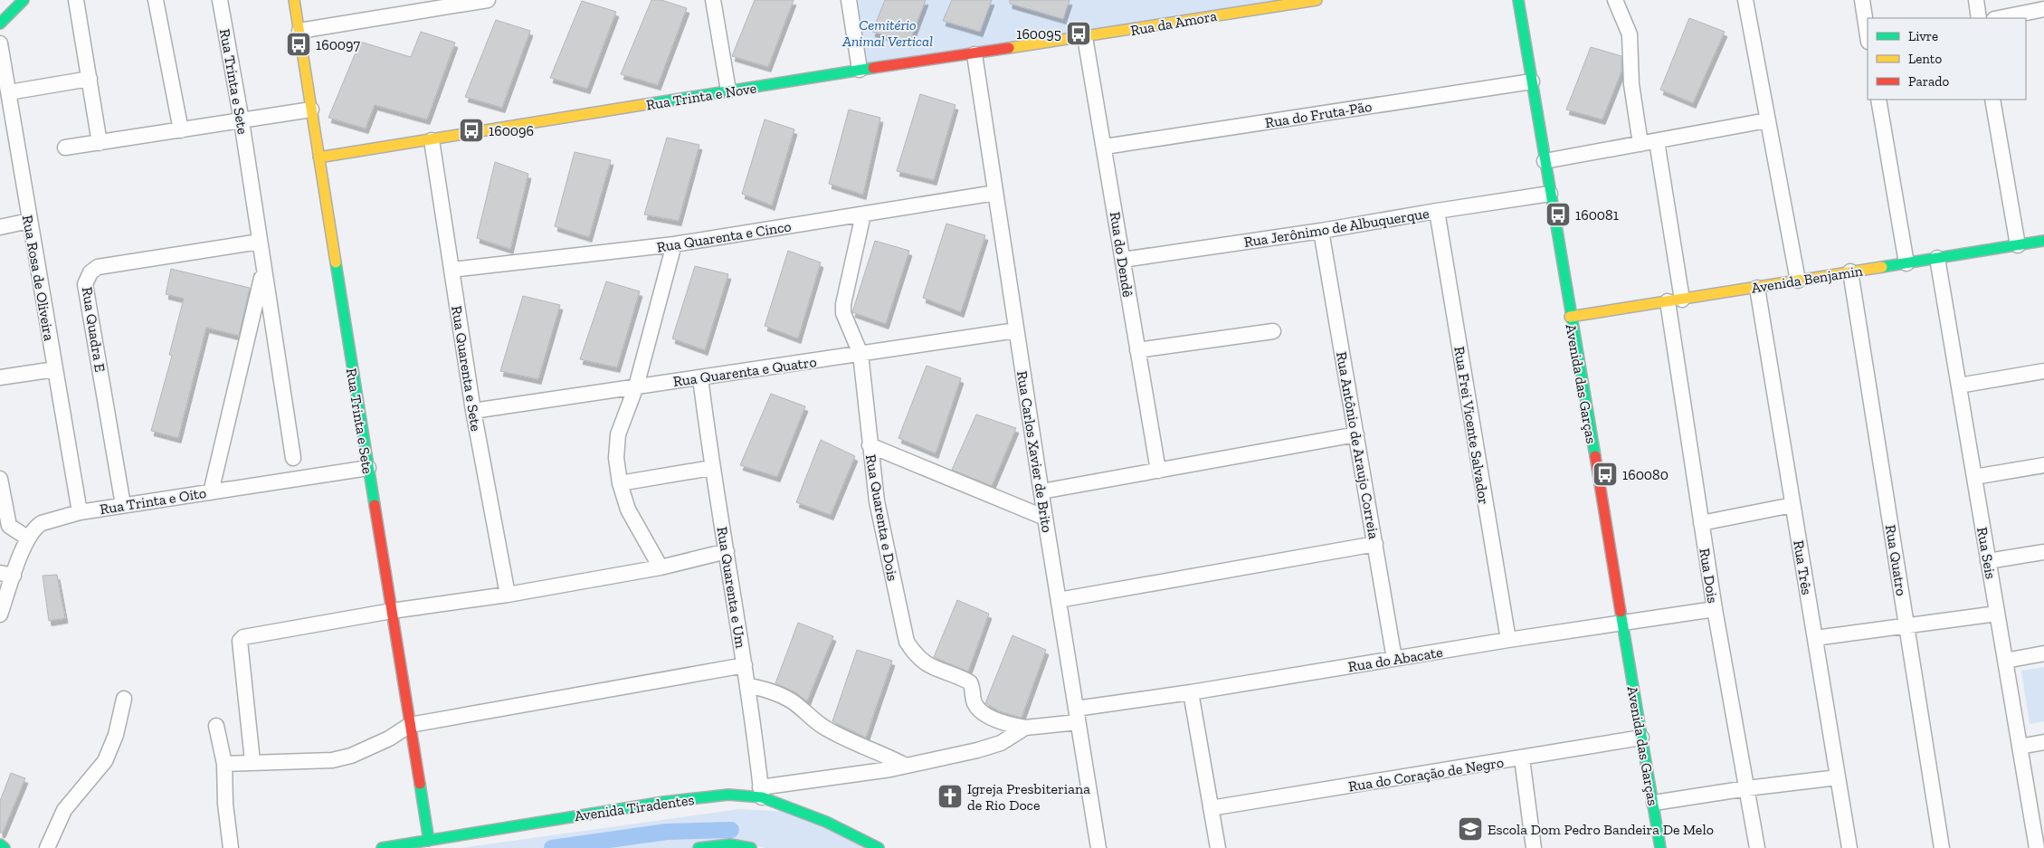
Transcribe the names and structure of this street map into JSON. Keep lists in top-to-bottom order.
{
  "streets": {
    "street": [
      "Rua da Amora",
      "Rua Trinta e Sete",
      "Rua Trinta e Nove",
      "Rua do Fruta-Pão",
      "Rua Jerônimo de Albuquerque",
      "Rua Quarenta e Cinco",
      "Rua do Dendê",
      "Rua Rosa de Oliveira",
      "Avenida Benjamin",
      "Rua Quadra E",
      "Rua Quarenta e Sete",
      "Rua Quarenta e Quatro",
      "Avenida das Garças",
      "Rua Frei Vicente Salvador",
      "Rua Antônio de Araujo Correia",
      "Rua Carlos Xavier de Brito",
      "Rua Trinta e Oito",
      "Rua Quarenta e Dois",
      "Rua Seis",
      "Rua Quatro",
      "Rua Três",
      "Rua Dois",
      "Rua Quarenta e Um",
      "Rua do Abacate",
      "Rua do Coração de Negro",
      "Avenida Tiradentes"
    ]
  },
  "crossings": [
    ["Rua da Amora", "Rua Trinta e Nove"],
    ["Rua da Amora", "Rua do Dendê"],
    ["Rua Trinta e Sete", "Rua Trinta e Nove"],
    ["Rua Trinta e Sete", "Rua Quadra E"],
    ["Rua Trinta e Sete", "Rua Trinta e Oito"],
    ["Rua Trinta e Sete", "Avenida Tiradentes"],
    ["Rua Trinta e Nove", "Rua do Dendê"],
    ["Rua Trinta e Nove", "Rua Quarenta e Sete"],
    ["Rua Trinta e Nove", "Rua Carlos Xavier de Brito"],
    ["Rua do Fruta-Pão", "Rua do Dendê"],
    ["Rua do Fruta-Pão", "Avenida das Garças"],
    ["Rua Jerônimo de Albuquerque", "Rua do Dendê"],
    ["Rua Jerônimo de Albuquerque", "Avenida das Garças"],
    ["Rua Jerônimo de Albuquerque", "Rua Frei Vicente Salvador"],
    ["Rua Jerônimo de Albuquerque", "Rua Antônio de Araujo Correia"],
    ["Rua Quarenta e Cinco", "Rua Quarenta e Sete"],
    ["Rua Quarenta e Cinco", "Rua Carlos Xavier de Brito"],
    ["Rua Quarenta e Cinco", "Rua Quarenta e Dois"],
    ["Rua Rosa de Oliveira", "Rua Trinta e Oito"],
    ["Avenida Benjamin", "Avenida das Garças"],
    ["Avenida Benjamin", "Rua Seis"],
    ["Avenida Benjamin", "Rua Quatro"],
    ["Avenida Benjamin", "Rua Três"],
    ["Avenida Benjamin", "Rua Dois"],
    ["Rua Quadra E", "Rua Trinta e Oito"],
    ["Rua Quarenta e Sete", "Rua Quarenta e Quatro"],
    ["Rua Quarenta e Quatro", "Rua Carlos Xavier de Brito"],
    ["Rua Quarenta e Quatro", "Rua Quarenta e Dois"],
    ["Rua Quarenta e Quatro", "Rua Quarenta e Um"],
    ["Avenida das Garças", "Rua do Abacate"],
    ["Avenida das Garças", "Rua do Coração de Negro"],
    ["Rua Frei Vicente Salvador", "Rua do Abacate"],
    ["Rua Antônio de Araujo Correia", "Rua do Abacate"],
    ["Rua Carlos Xavier de Brito", "Rua do Abacate"],
    ["Rua Quarenta e Dois", "Rua do Abacate"],
    ["Rua Dois", "Rua do Abacate"],
    ["Rua Quarenta e Um", "Avenida Tiradentes"]
  ],
  "parks": ["Cemitério Animal Vertical"],
  "places": {
    "bus stop": [
      "160095",
      "160097",
      "160096",
      "160081",
      "160080"
    ],
    "church": ["Igreja Presbiteriana de Rio Doce"],
    "school or university": ["Escola Dom Pedro Bandeira De Melo"]
  },
  "legend": ["Livre", "Lento", "Parado"]
}
